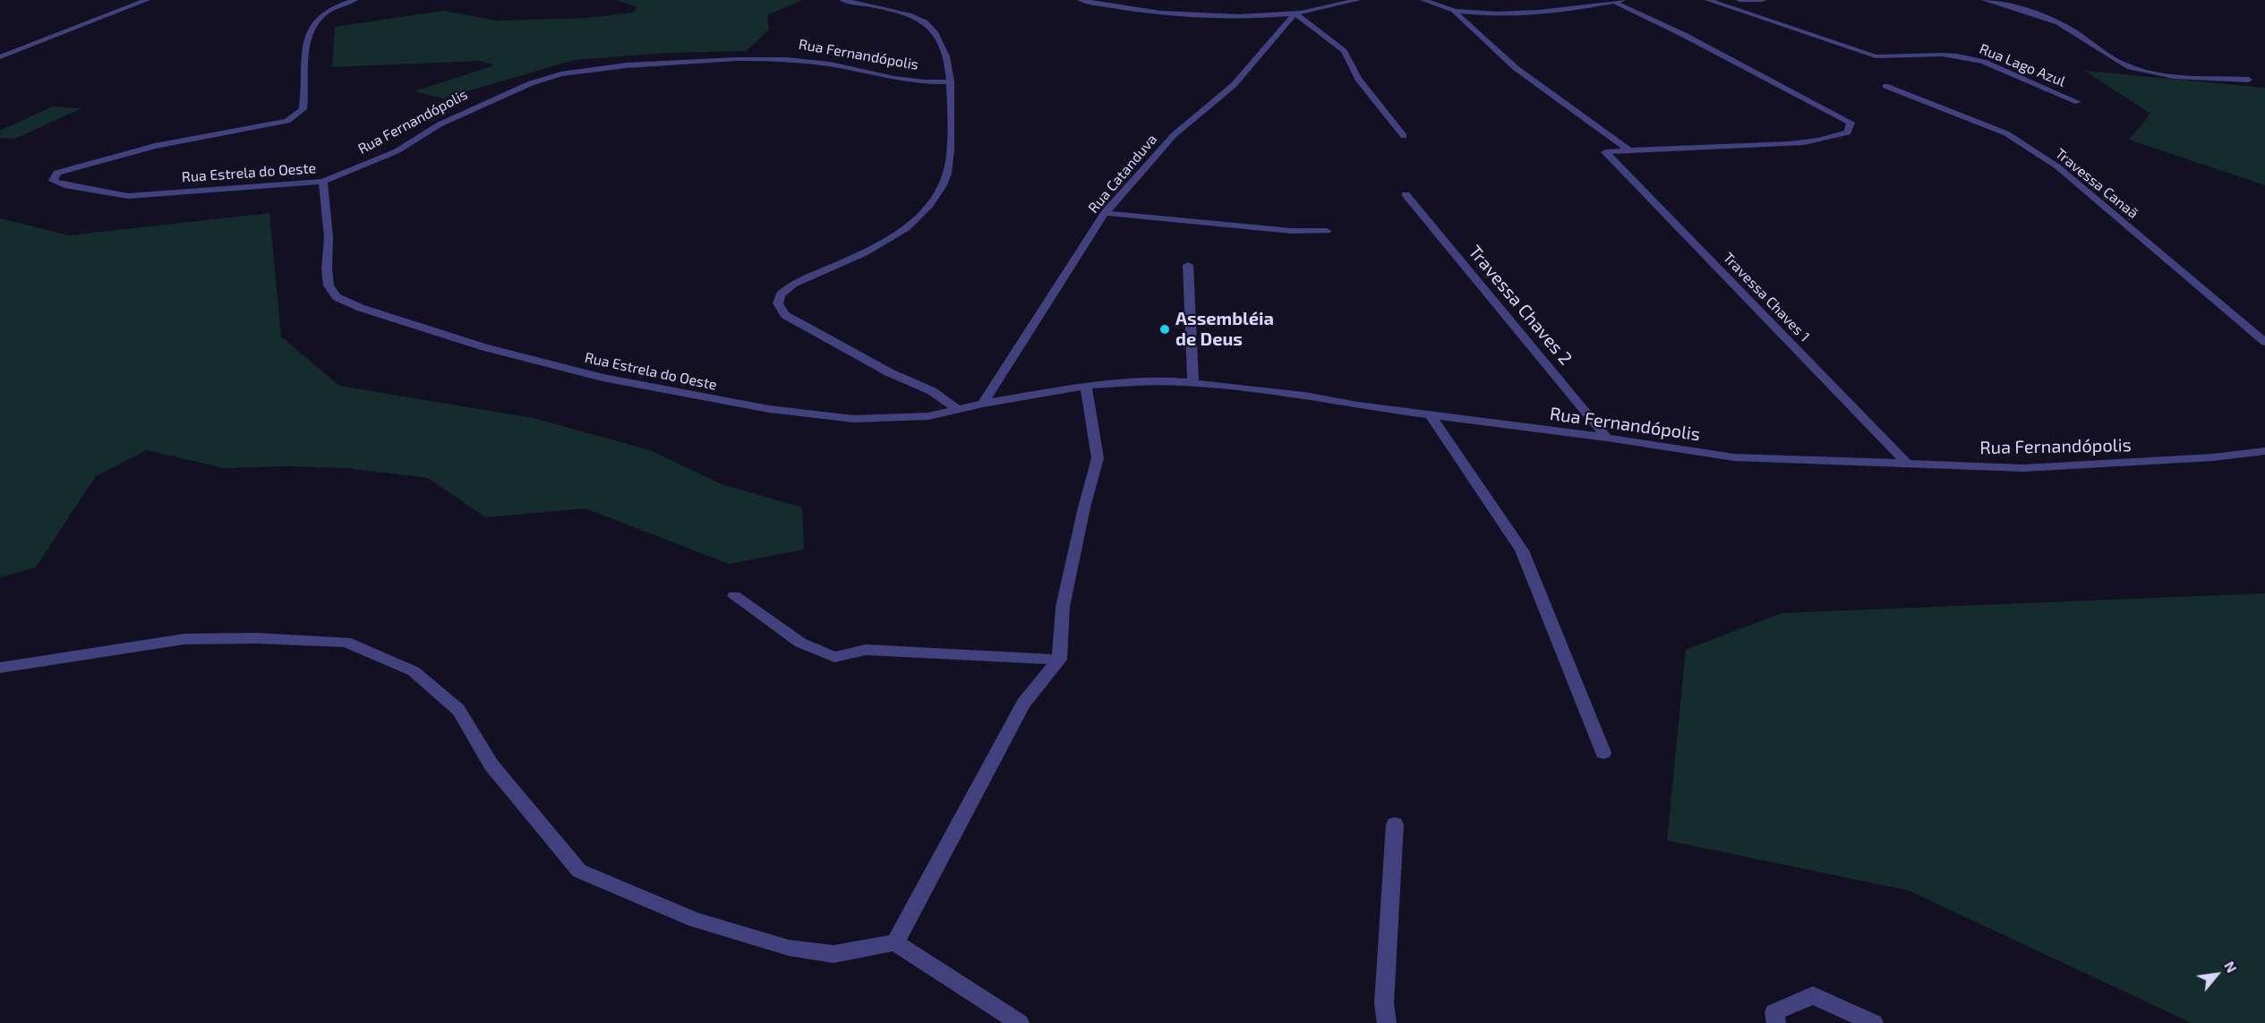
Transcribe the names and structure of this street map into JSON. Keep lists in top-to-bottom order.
{
  "streets": {
    "street": [
      "Rua Fernandópolis",
      "Rua Lago Azul",
      "Rua Estrela do Oeste",
      "Rua Catanduva",
      "Travessa Canaã",
      "Travessa Chaves 1",
      "Travessa Chaves 2"
    ]
  },
  "crossings": [
    ["Rua Fernandópolis", "Rua Estrela do Oeste"],
    ["Rua Fernandópolis", "Rua Catanduva"],
    ["Rua Fernandópolis", "Travessa Chaves 1"],
    ["Rua Fernandópolis", "Travessa Chaves 2"],
    ["Rua Estrela do Oeste", "Rua Catanduva"]
  ],
  "places": ["Assembléia de Deus"],
  "north": "top right"
}
